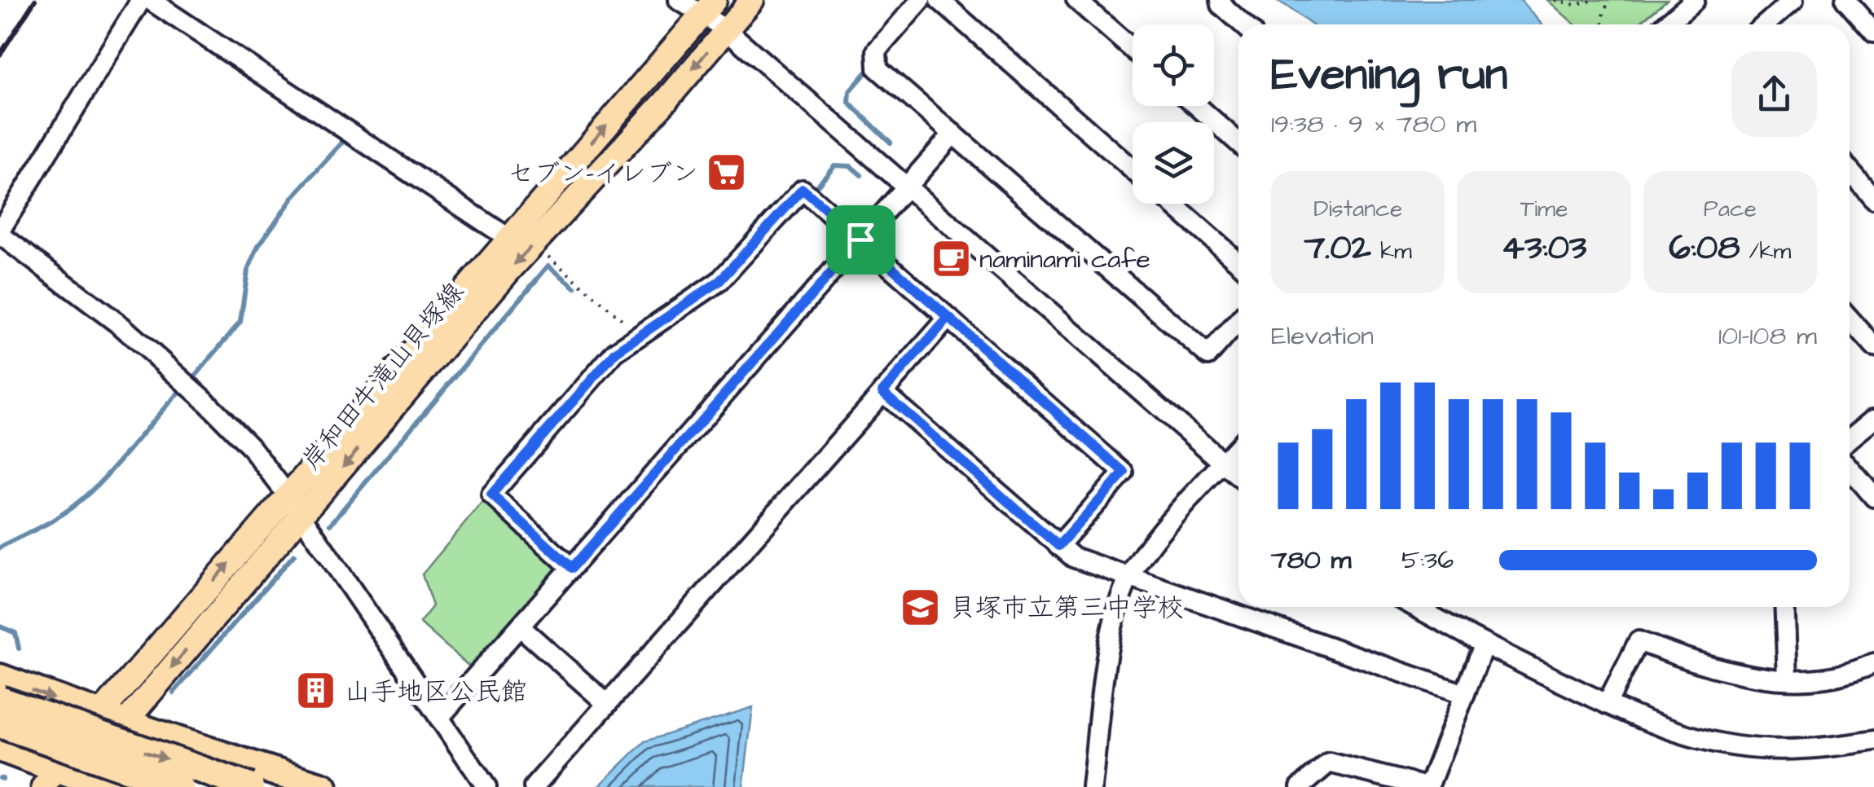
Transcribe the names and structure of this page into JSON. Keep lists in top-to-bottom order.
{
  "streets": {
    "main road": ["岸和田牛滝山貝塚線"]
  },
  "places": {
    "supermarket": ["セブン-イレブン"],
    "cafe": ["naminami cafe"],
    "school or university": ["貝塚市立第三中学校"],
    "building": ["山手地区公民館"]
  },
  "page": {
    "heading": ["Evening run", "19:38 · 9 × 780 m"],
    "stats": [
      ["Distance", "7.02 km"],
      ["Time", "43:03"],
      ["Pace", "6:08 /km"]
    ],
    "chart": ["Elevation", "101–108 m"],
    "list": [
      {
        "name": "780 m",
        "note": "5:36"
      }
    ]
  }
}
